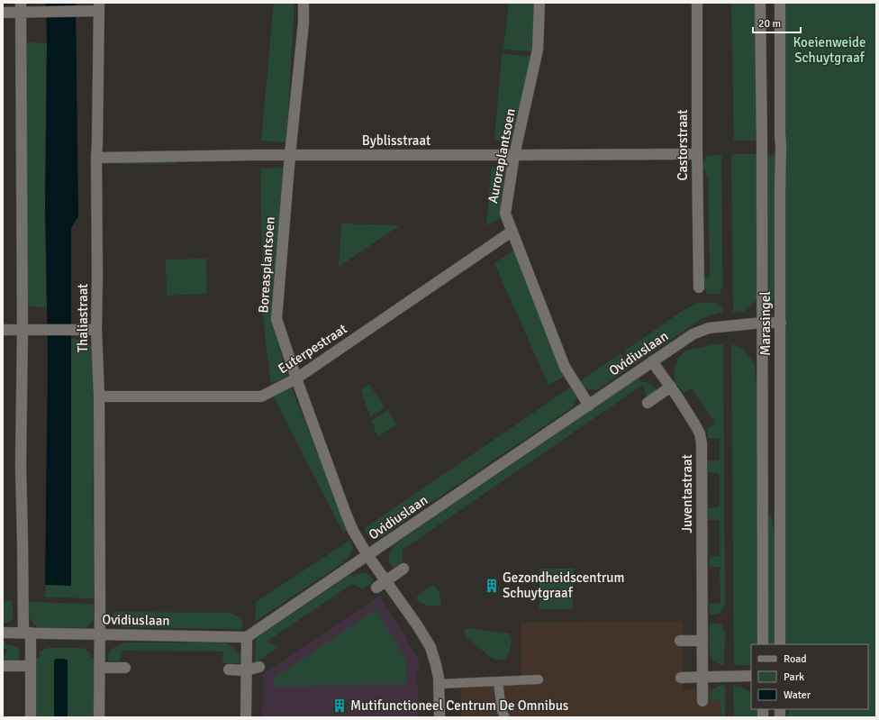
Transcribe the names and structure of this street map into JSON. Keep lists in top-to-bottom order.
{
  "streets": {
    "street": [
      "Byblisstraat",
      "Castorstraat",
      "Auroraplantsoen",
      "Boreasplantsoen",
      "Thaliastraat",
      "Marasingel",
      "Euterpestraat",
      "Ovidiuslaan",
      "Juventastraat"
    ]
  },
  "crossings": [
    ["Byblisstraat", "Castorstraat"],
    ["Byblisstraat", "Auroraplantsoen"],
    ["Byblisstraat", "Boreasplantsoen"],
    ["Byblisstraat", "Thaliastraat"],
    ["Auroraplantsoen", "Euterpestraat"],
    ["Auroraplantsoen", "Ovidiuslaan"],
    ["Boreasplantsoen", "Euterpestraat"],
    ["Boreasplantsoen", "Ovidiuslaan"],
    ["Thaliastraat", "Euterpestraat"],
    ["Thaliastraat", "Ovidiuslaan"],
    ["Marasingel", "Ovidiuslaan"],
    ["Ovidiuslaan", "Juventastraat"]
  ],
  "parks": ["Koeienweide Schuytgraaf"],
  "places": {
    "building": ["Gezondheidscentrum Schuytgraaf", "Mutifunctioneel Centrum De Omnibus"]
  },
  "legend": ["Road", "Park", "Water"],
  "scale_bar": "20 m"
}
